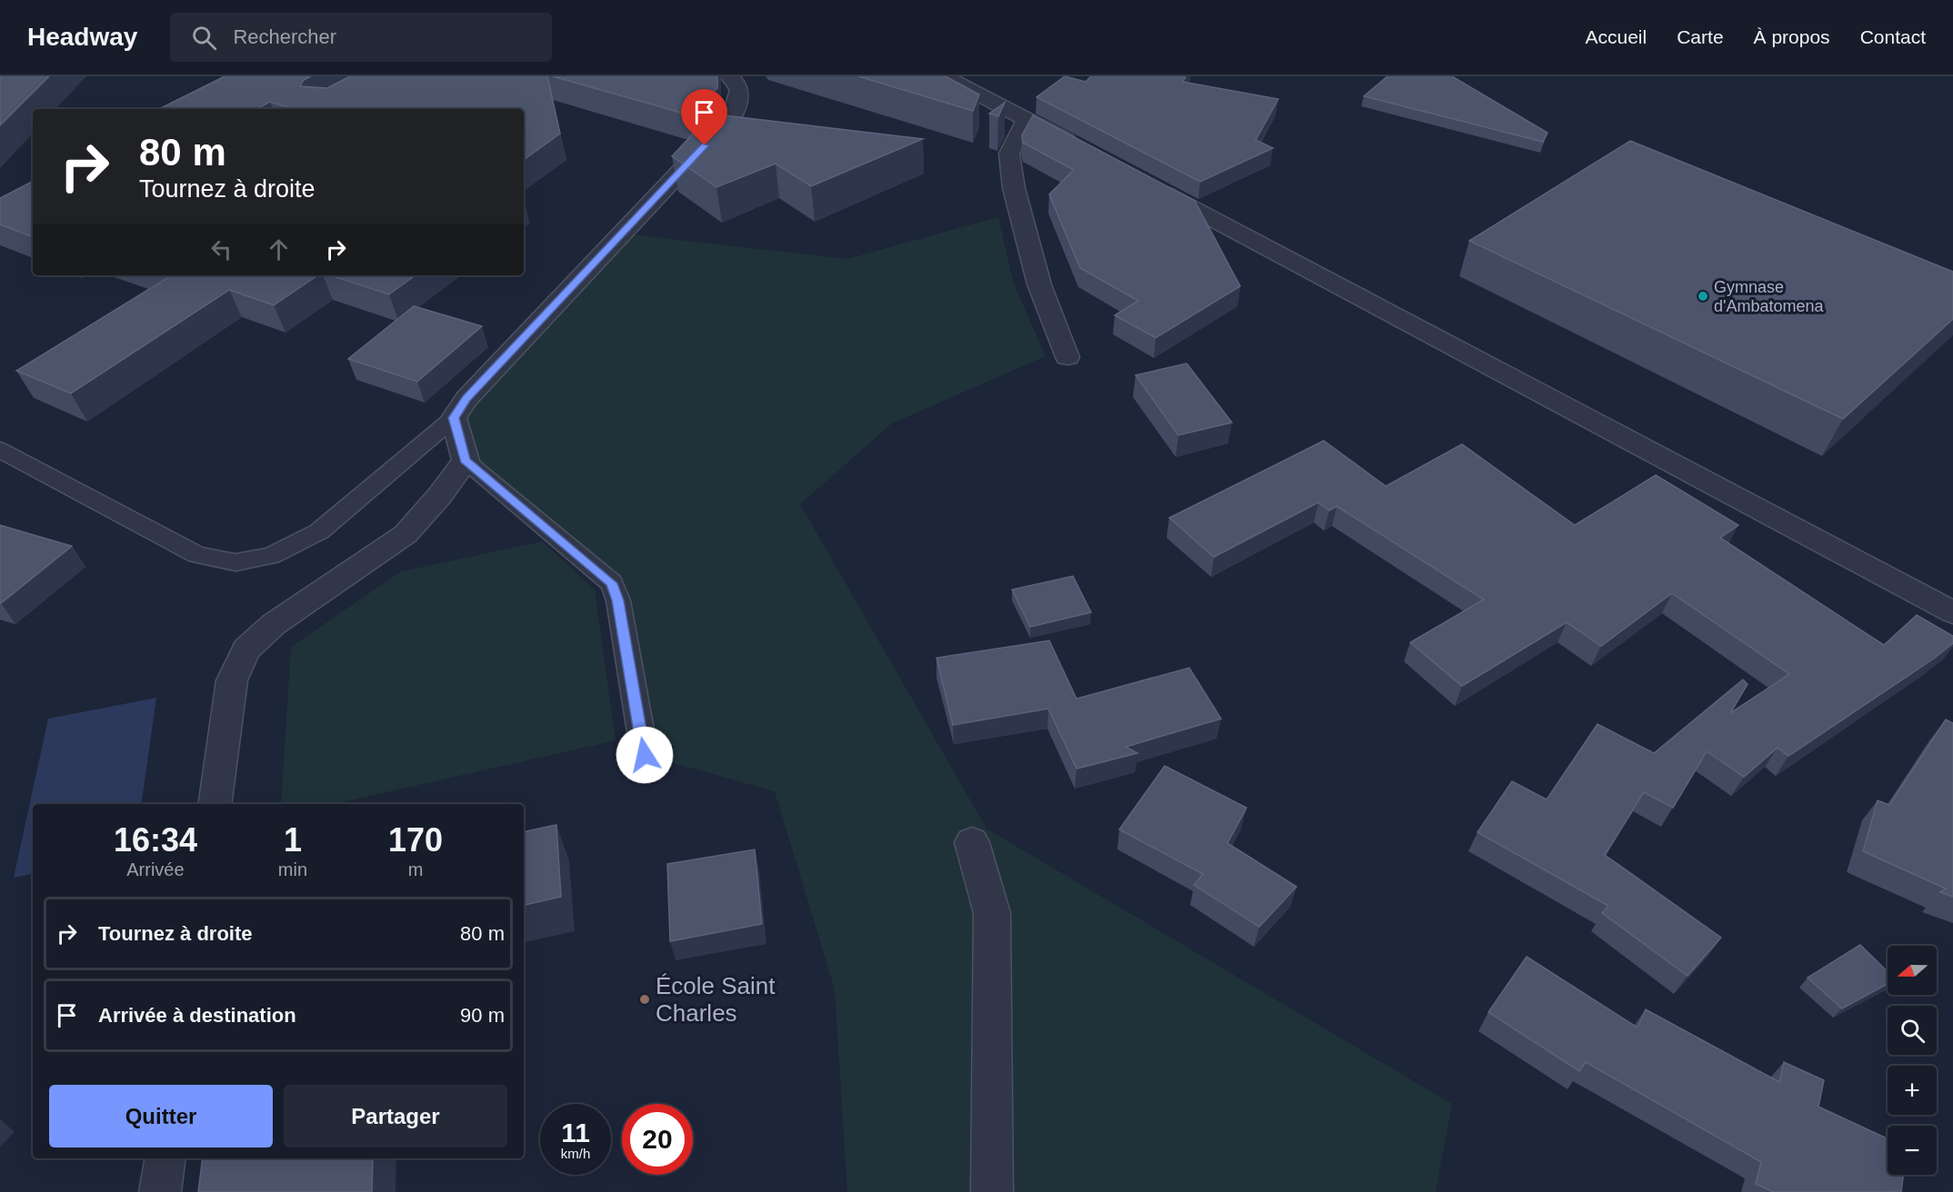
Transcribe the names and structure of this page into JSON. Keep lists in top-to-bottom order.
{
  "places": ["Gymnase d'Ambatomena", "École Saint Charles"],
  "north": "left",
  "page": {
    "header": "Headway",
    "search": "Rechercher",
    "nav": [
      "Accueil",
      "Carte",
      "À propos",
      "Contact"
    ],
    "turn": ["80 m", "Tournez à droite"],
    "eta": [
      "16:34",
      "Arrivée",
      "1",
      "min",
      "170",
      "m"
    ],
    "list": [
      {
        "name": "Tournez à droite",
        "value": "80 m"
      },
      {
        "name": "Arrivée à destination",
        "value": "90 m"
      }
    ],
    "map_buttons": ["+", "−"],
    "buttons": ["Quitter", "Partager"],
    "speed": "11 km/h",
    "limit": "20"
  }
}
